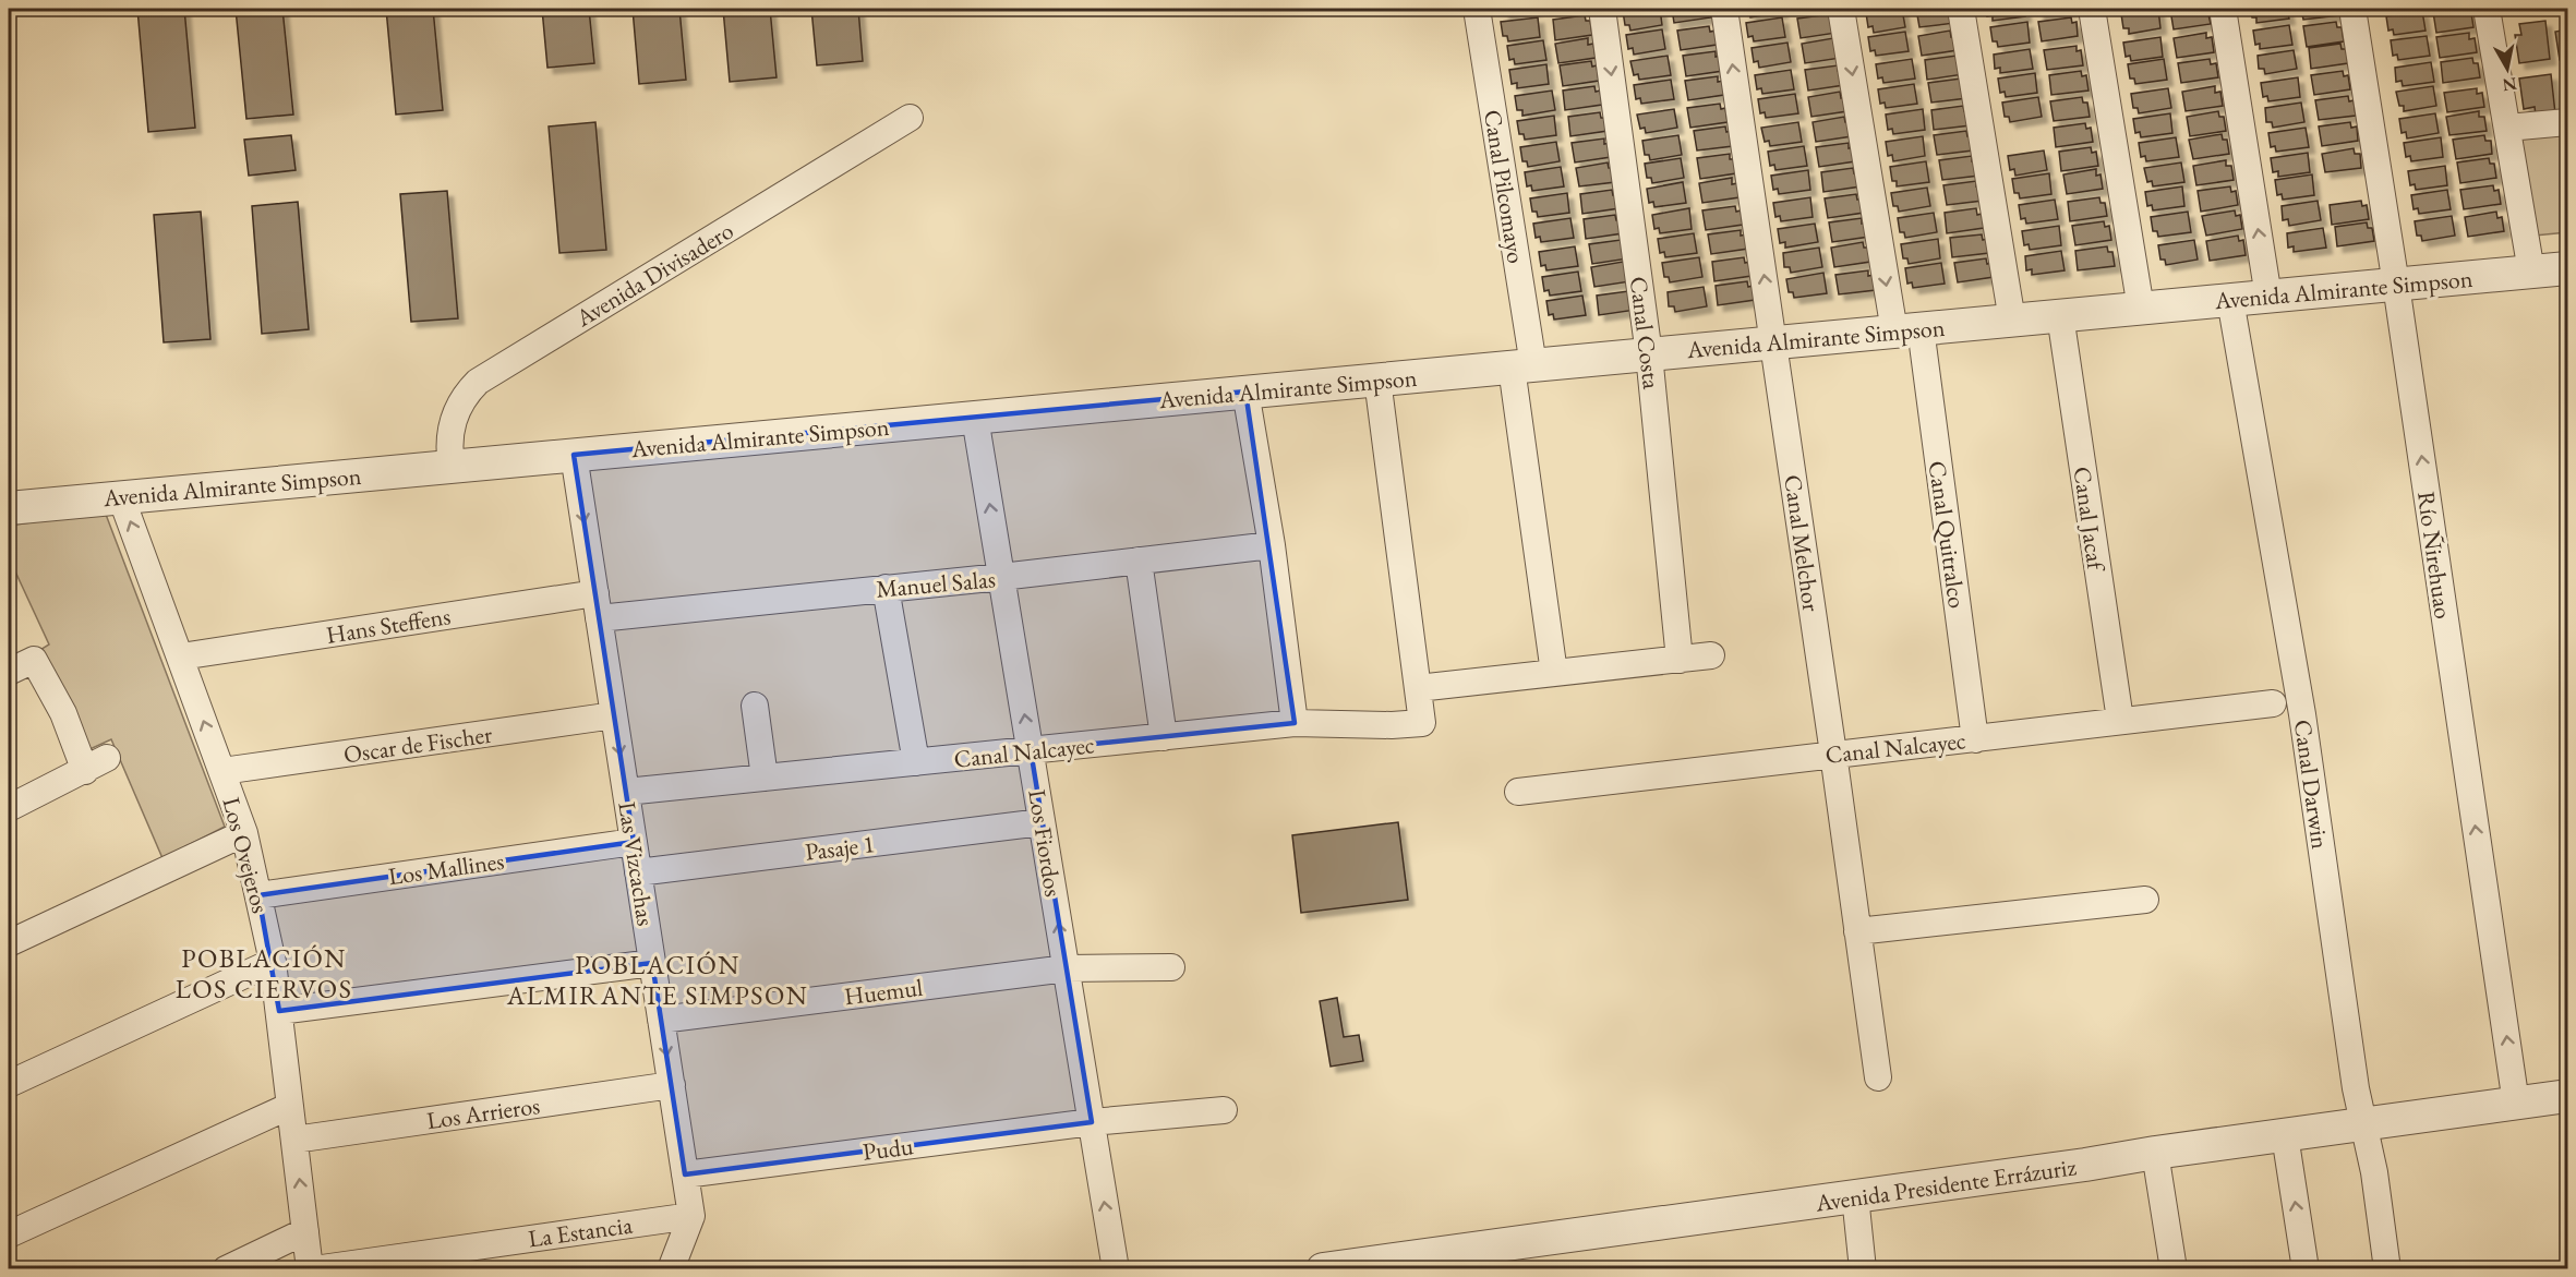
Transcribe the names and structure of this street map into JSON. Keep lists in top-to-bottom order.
{
  "streets": {
    "street": [
      "Canal Pilcomayo",
      "Avenida Divisadero",
      "Avenida Almirante Simpson",
      "Canal Costa",
      "Canal Jacaf",
      "Canal Quitralco",
      "Canal Melchor",
      "Río Ñirehuao",
      "Manuel Salas",
      "Hans Steffens",
      "Oscar de Fischer",
      "Canal Nalcayec",
      "Canal Darwin",
      "Los Fiordos",
      "Pasaje 1",
      "Los Ovejeros",
      "Las Vizcachas",
      "Los Mallines",
      "Huemul",
      "Los Arrieros",
      "Pudu",
      "Avenida Presidente Errázuriz",
      "La Estancia"
    ]
  },
  "crossings": [
    ["Canal Pilcomayo", "Avenida Almirante Simpson"],
    ["Avenida Divisadero", "Avenida Almirante Simpson"],
    ["Avenida Almirante Simpson", "Canal Costa"],
    ["Avenida Almirante Simpson", "Canal Jacaf"],
    ["Avenida Almirante Simpson", "Canal Quitralco"],
    ["Avenida Almirante Simpson", "Canal Melchor"],
    ["Avenida Almirante Simpson", "Río Ñirehuao"],
    ["Avenida Almirante Simpson", "Canal Darwin"],
    ["Avenida Almirante Simpson", "Los Fiordos"],
    ["Avenida Almirante Simpson", "Los Ovejeros"],
    ["Avenida Almirante Simpson", "Las Vizcachas"],
    ["Canal Jacaf", "Canal Nalcayec"],
    ["Canal Quitralco", "Canal Nalcayec"],
    ["Canal Melchor", "Canal Nalcayec"],
    ["Río Ñirehuao", "Avenida Presidente Errázuriz"],
    ["Manuel Salas", "Hans Steffens"],
    ["Manuel Salas", "Los Fiordos"],
    ["Manuel Salas", "Las Vizcachas"],
    ["Hans Steffens", "Los Ovejeros"],
    ["Hans Steffens", "Las Vizcachas"],
    ["Oscar de Fischer", "Los Ovejeros"],
    ["Oscar de Fischer", "Las Vizcachas"],
    ["Canal Nalcayec", "Los Fiordos"],
    ["Canal Nalcayec", "Las Vizcachas"],
    ["Canal Darwin", "Avenida Presidente Errázuriz"],
    ["Los Fiordos", "Pasaje 1"],
    ["Los Fiordos", "Huemul"],
    ["Los Fiordos", "Pudu"],
    ["Pasaje 1", "Las Vizcachas"],
    ["Los Ovejeros", "Los Mallines"],
    ["Los Ovejeros", "Los Arrieros"],
    ["Los Ovejeros", "La Estancia"],
    ["Las Vizcachas", "Los Mallines"],
    ["Las Vizcachas", "Huemul"],
    ["Las Vizcachas", "Los Arrieros"],
    ["Las Vizcachas", "Pudu"],
    ["Las Vizcachas", "La Estancia"]
  ],
  "one_way": [
    "Canal Costa",
    "Río Ñirehuao",
    "Los Ovejeros",
    "Las Vizcachas"
  ],
  "districts": ["POBLACIÓN LOS CIERVOS", "POBLACIÓN ALMIRANTE SIMPSON"],
  "north": "bottom"
}
